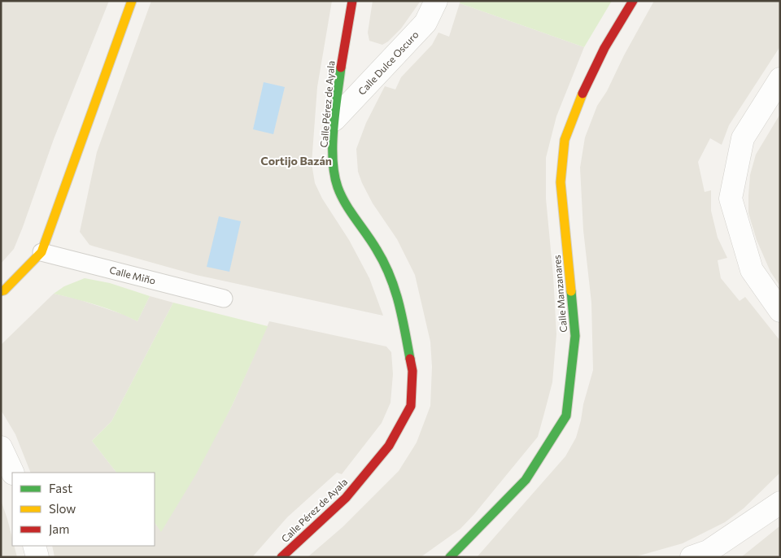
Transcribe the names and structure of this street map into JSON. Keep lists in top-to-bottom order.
{
  "streets": {
    "street": ["Calle Dulce Oscuro", "Calle Pérez de Ayala", "Calle Manzanares"],
    "lane": ["Calle Miño"]
  },
  "crossings": [
    ["Calle Dulce Oscuro", "Calle Pérez de Ayala"]
  ],
  "districts": ["Cortijo Bazán"],
  "legend": ["Fast", "Slow", "Jam"]
}
